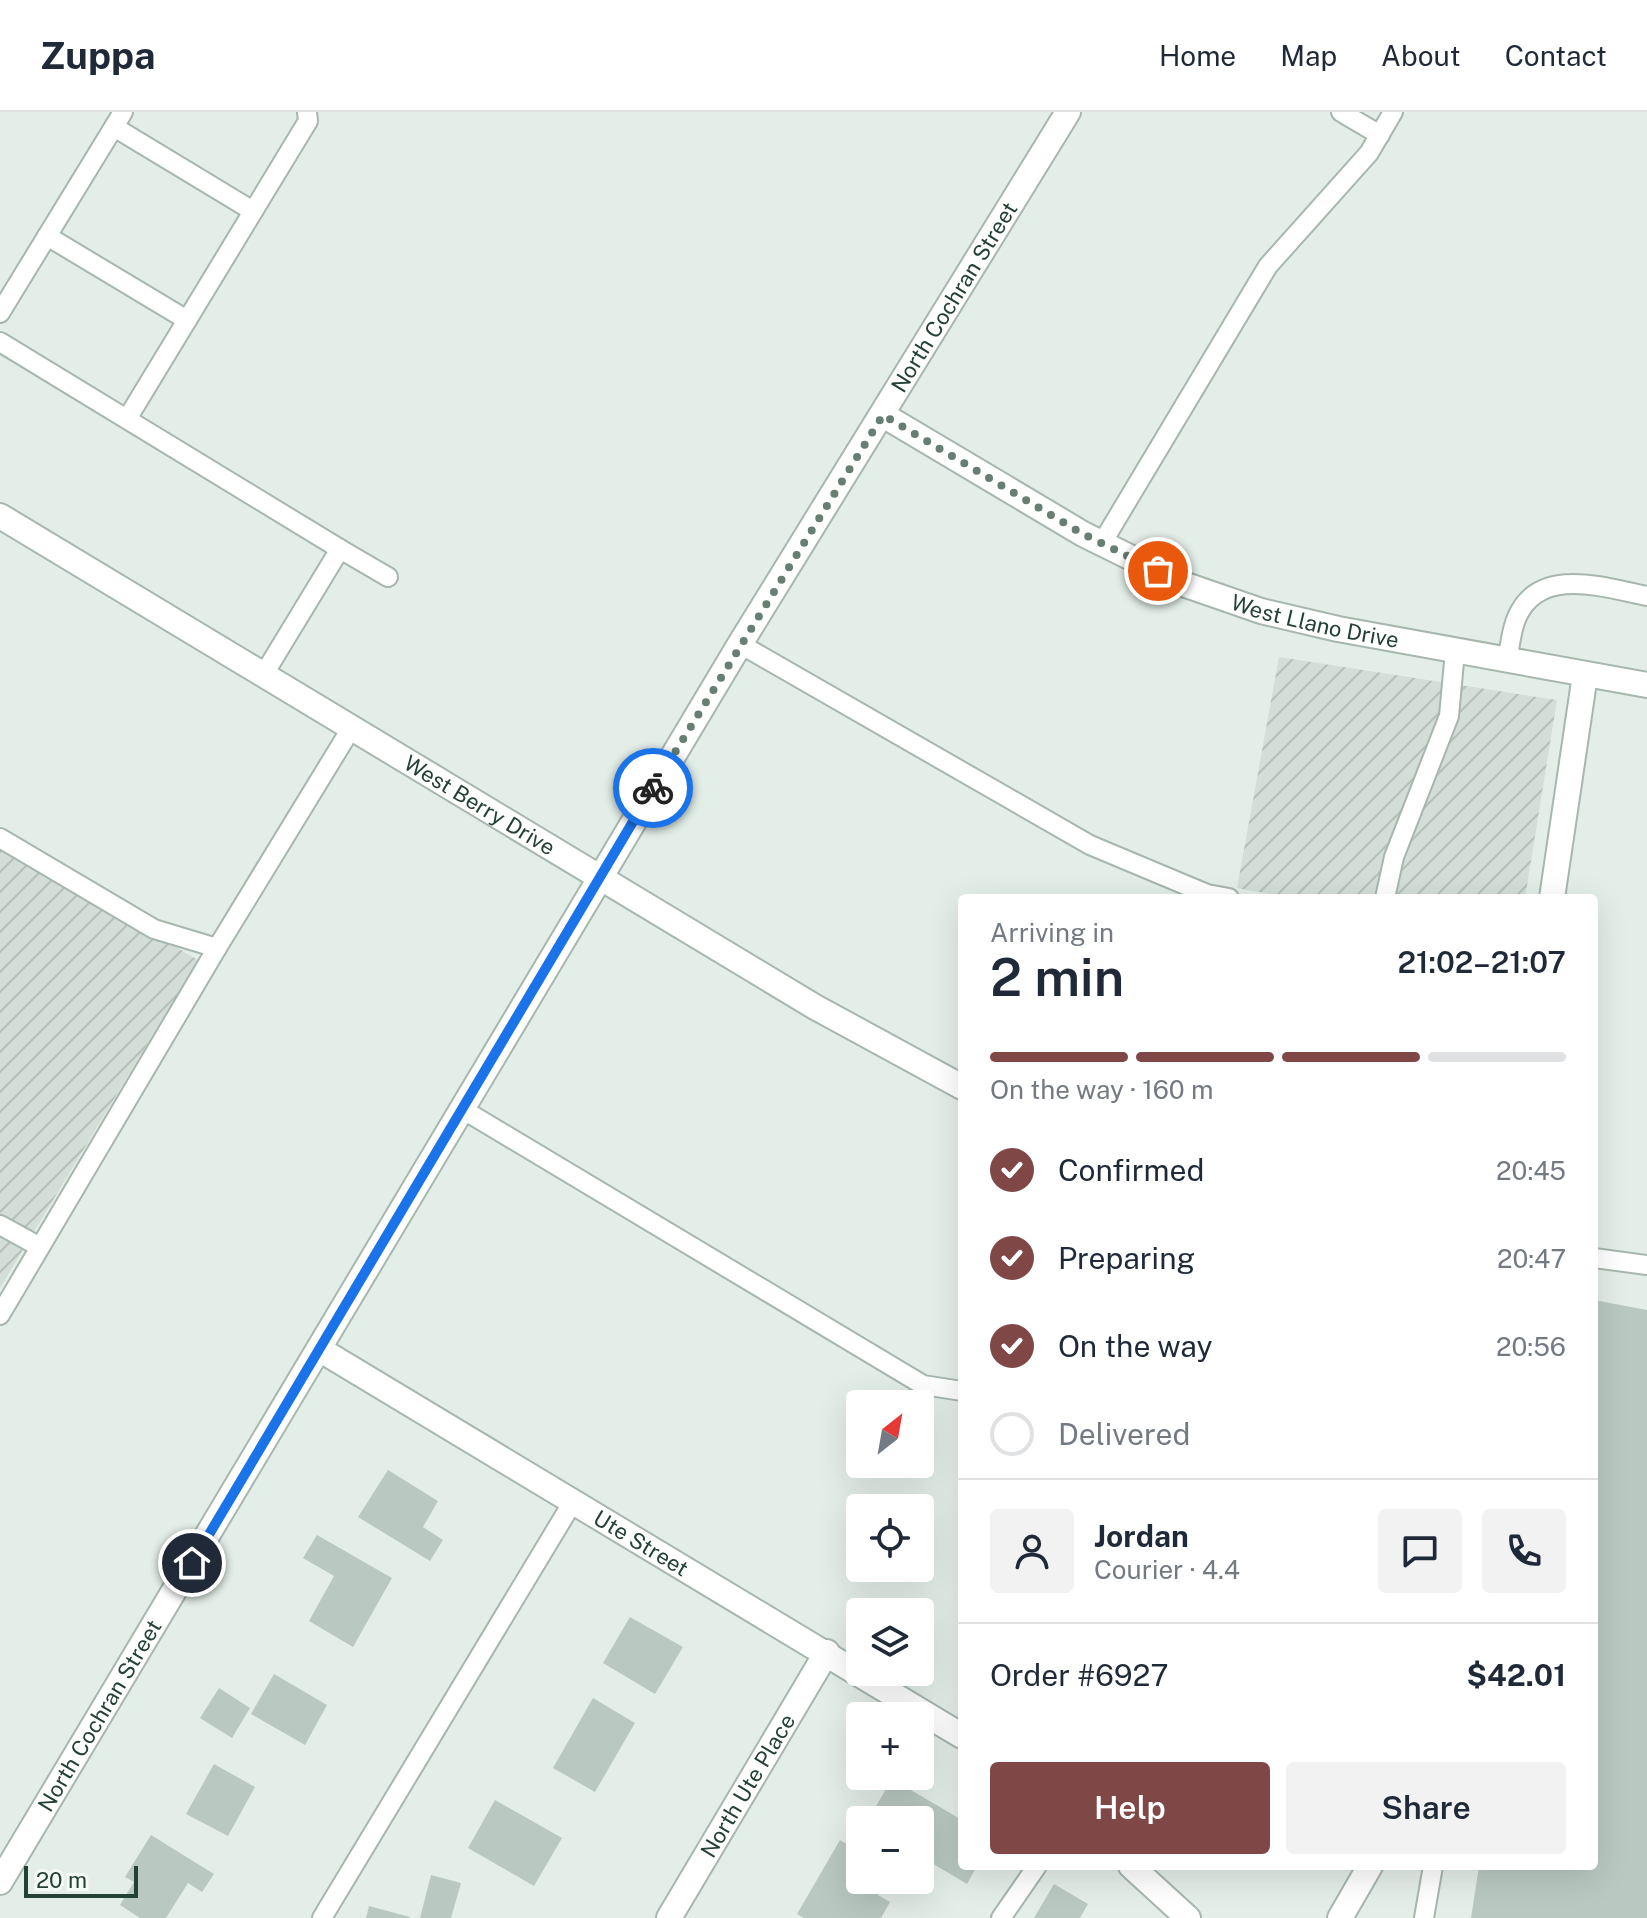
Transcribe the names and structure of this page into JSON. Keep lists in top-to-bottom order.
{
  "streets": {
    "street": [
      "North Cochran Street",
      "West Llano Drive",
      "West Berry Drive",
      "Ute Street",
      "North Ute Place"
    ]
  },
  "crossings": [
    ["North Cochran Street", "West Llano Drive"],
    ["North Cochran Street", "West Berry Drive"],
    ["North Cochran Street", "Ute Street"],
    ["Ute Street", "North Ute Place"]
  ],
  "scale_bar": "20 m",
  "north": "top right",
  "page": {
    "header": "Zuppa",
    "nav": [
      "Home",
      "Map",
      "About",
      "Contact"
    ],
    "heading": ["2 min", "Arriving in", "21:02–21:07"],
    "panel": [
      "Jordan",
      "Courier · 4.4",
      "Order #6927",
      "$42.01"
    ],
    "bar": "On the way · 160 m",
    "list": [
      ["Confirmed", "20:45"],
      ["Preparing", "20:47"],
      ["On the way", "20:56"],
      "Delivered"
    ],
    "map_buttons": ["+", "−"],
    "buttons": ["Help", "Share"],
    "scale": "20 m"
  }
}
